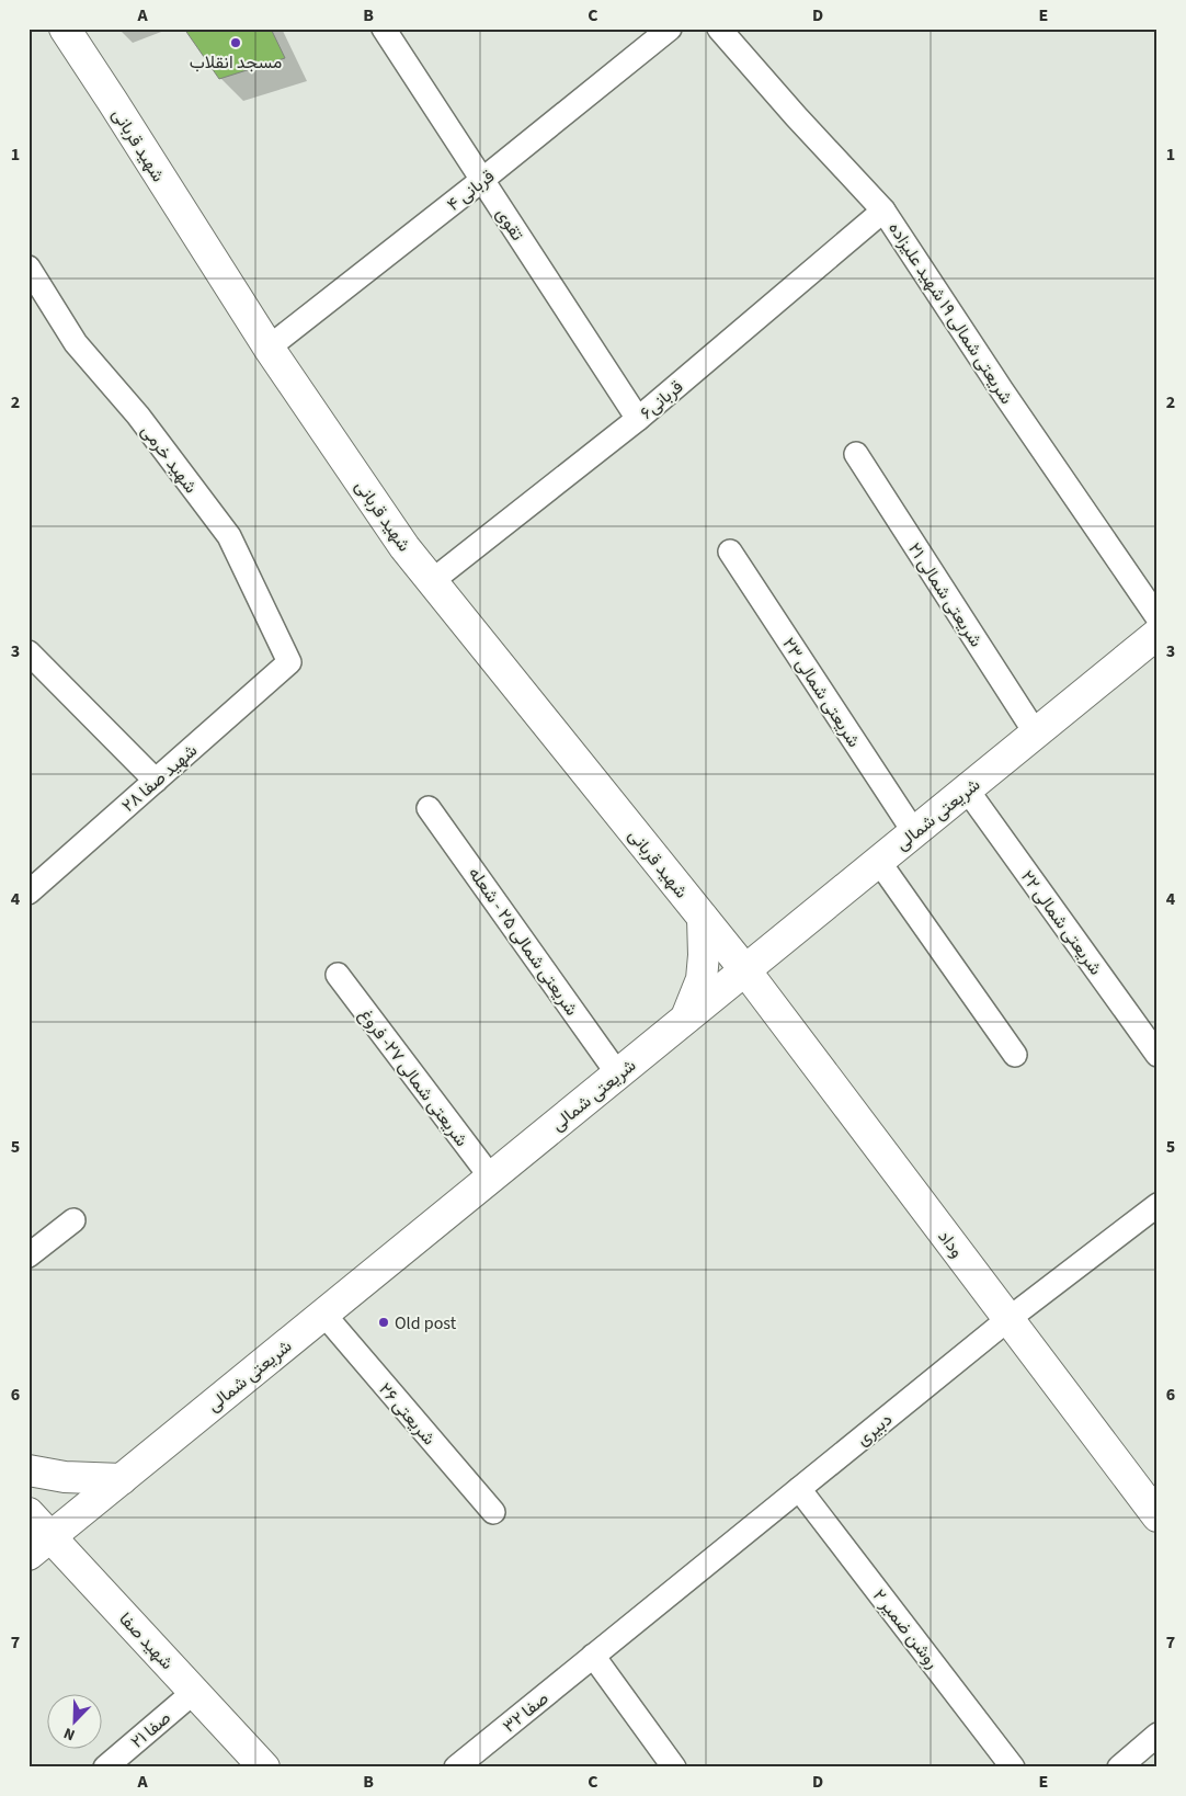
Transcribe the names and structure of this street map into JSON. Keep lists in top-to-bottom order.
{
  "streets": {
    "main road": [
      "شهید قربانی",
      "شریعتی شمالی",
      "وداد",
      "شهید صفا"
    ],
    "street": [
      "قربانی ۴",
      "تقوی",
      "شریعتی شمالی ۱۹ شهید علیزاده",
      "قربانی۶",
      "شهید خرمی",
      "شریعتی شمالی ۲۱",
      "شریعتی شمالی ۲۳",
      "شهید صفا ۲۸",
      "شریعتی شمالی ٢٢",
      "شریعتی شمالی ۲۵ - شعله",
      "شریعتی شمالی ۲۷- فروغ",
      "شریعتی ۲۶",
      "دبیری",
      "روشن ضمیر ۲",
      "صفا ۳۲",
      "صفا ۲۱"
    ]
  },
  "crossings": [
    ["شهید قربانی", "قربانی ۴"],
    ["شهید قربانی", "قربانی۶"],
    ["شهید قربانی", "شریعتی شمالی"],
    ["شهید قربانی", "وداد"],
    ["قربانی ۴", "تقوی"],
    ["تقوی", "قربانی۶"],
    ["شریعتی شمالی ۱۹ شهید علیزاده", "قربانی۶"],
    ["شهید خرمی", "شهید صفا ۲۸"],
    ["شریعتی شمالی ۲۱", "شریعتی شمالی"],
    ["شریعتی شمالی ۲۳", "شریعتی شمالی"],
    ["شریعتی شمالی", "شریعتی شمالی ٢٢"],
    ["شریعتی شمالی", "شریعتی شمالی ۲۵ - شعله"],
    ["شریعتی شمالی", "شریعتی شمالی ۲۷- فروغ"],
    ["شریعتی شمالی", "وداد"],
    ["شریعتی شمالی", "شریعتی ۲۶"],
    ["شریعتی شمالی", "شهید صفا"],
    ["وداد", "دبیری"],
    ["دبیری", "روشن ضمیر ۲"],
    ["دبیری", "صفا ۳۲"],
    ["شهید صفا", "صفا ۲۱"]
  ],
  "places": ["مسجد انقلاب", "Old post"],
  "north": "bottom left",
  "grid": {
    "columns": [
      "A",
      "B",
      "C",
      "D",
      "E"
    ],
    "rows": [
      "1",
      "2",
      "3",
      "4",
      "5",
      "6",
      "7"
    ]
  }
}
